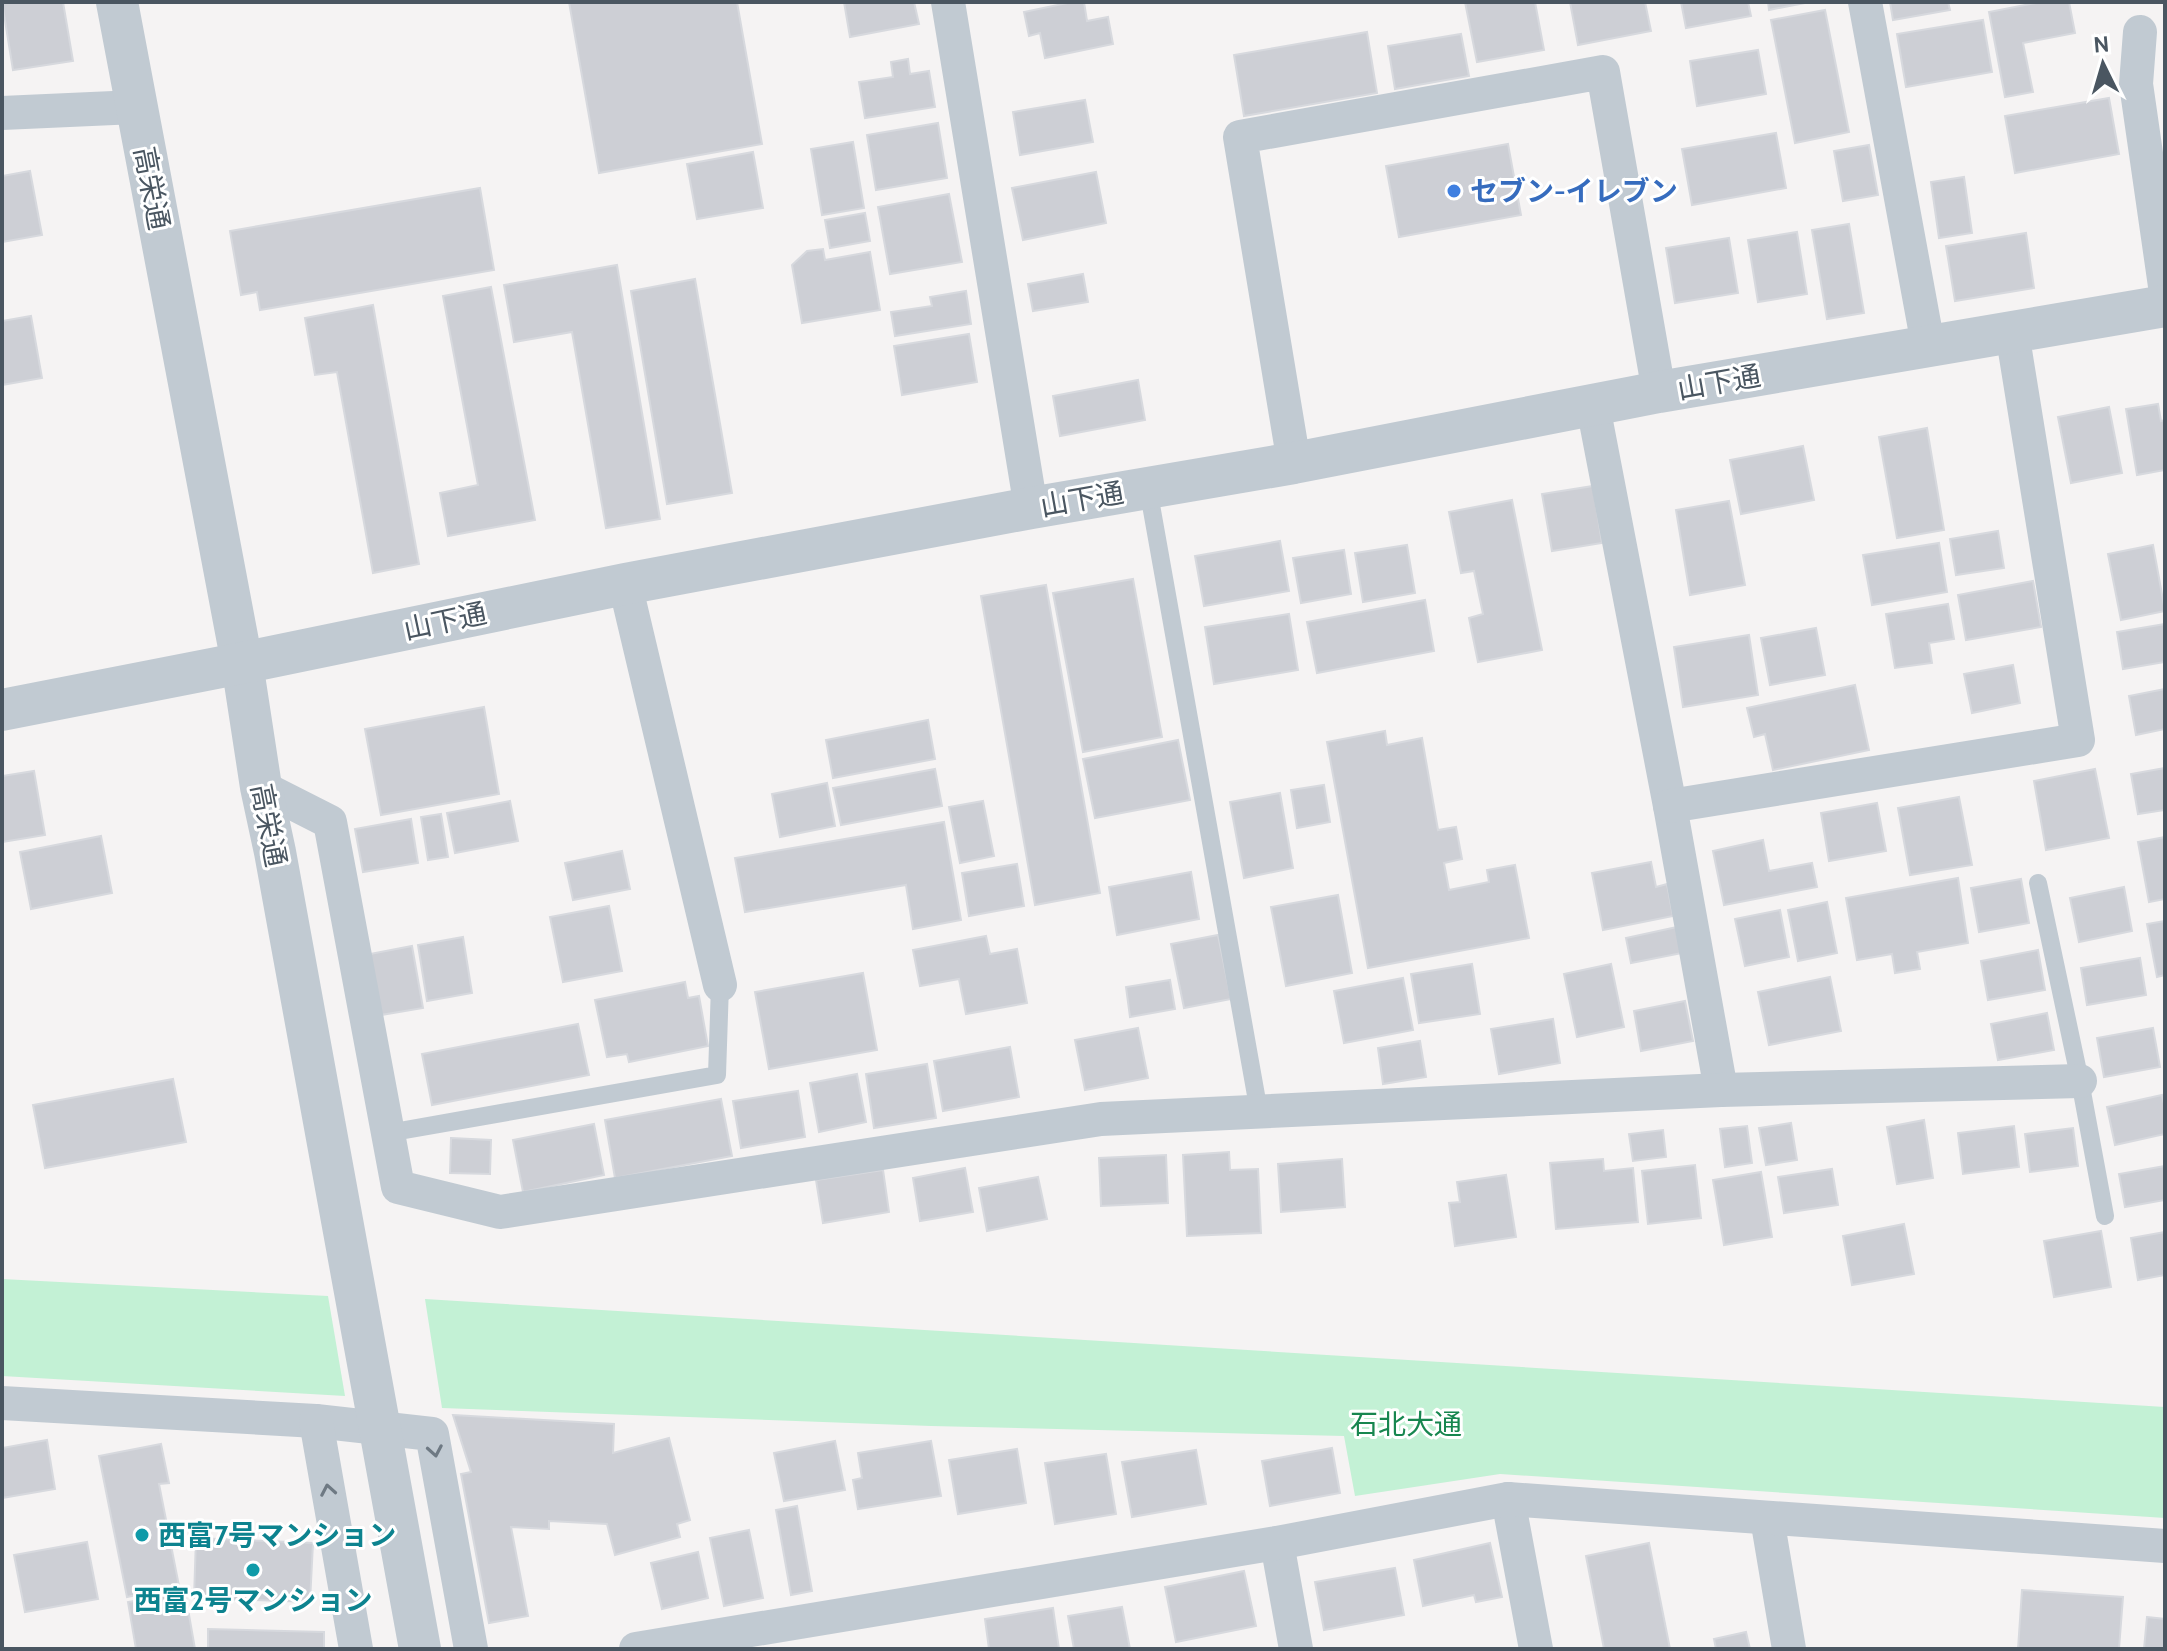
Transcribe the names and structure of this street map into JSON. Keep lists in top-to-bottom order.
{
  "streets": {
    "street": ["高栄通", "山下通"]
  },
  "crossings": [
    ["高栄通", "山下通"]
  ],
  "parks": ["石北大通"],
  "places": ["セブン-イレブン", "西富7号マンション", "西富2号マンション"],
  "north": "top"
}
